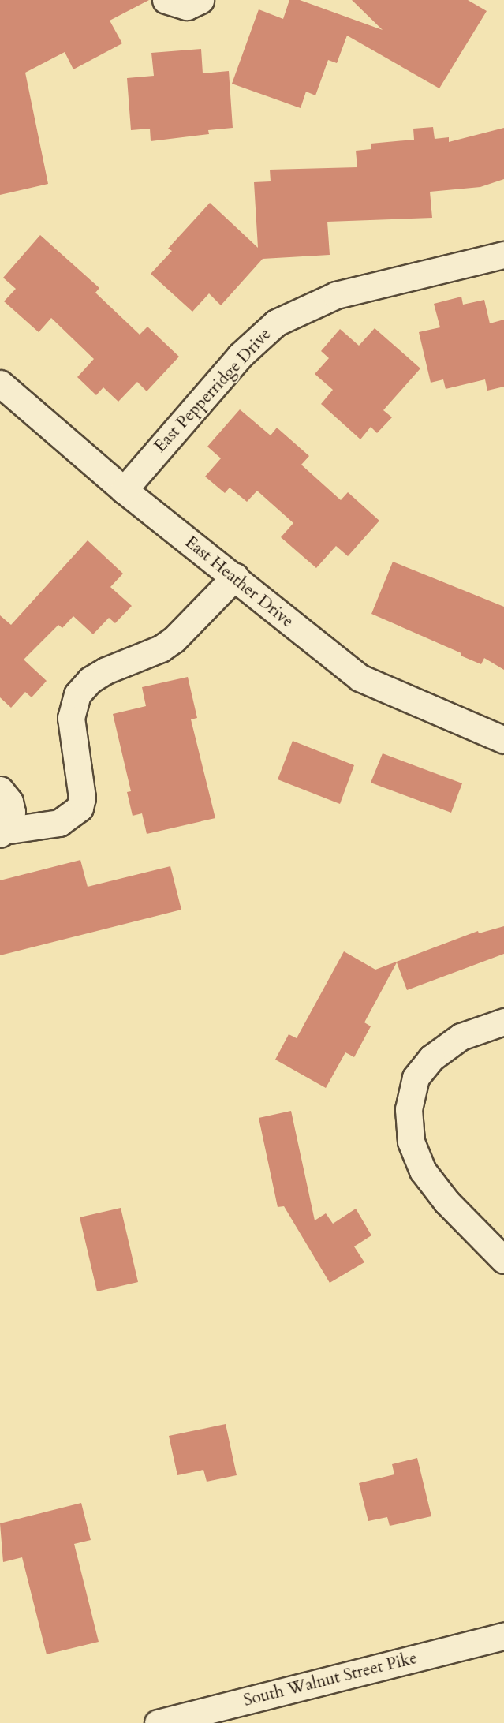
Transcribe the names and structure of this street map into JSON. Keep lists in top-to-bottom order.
{
  "streets": {
    "street": ["East Pepperridge Drive", "East Heather Drive", "South Walnut Street Pike"]
  },
  "crossings": [
    ["East Pepperridge Drive", "East Heather Drive"]
  ]
}
